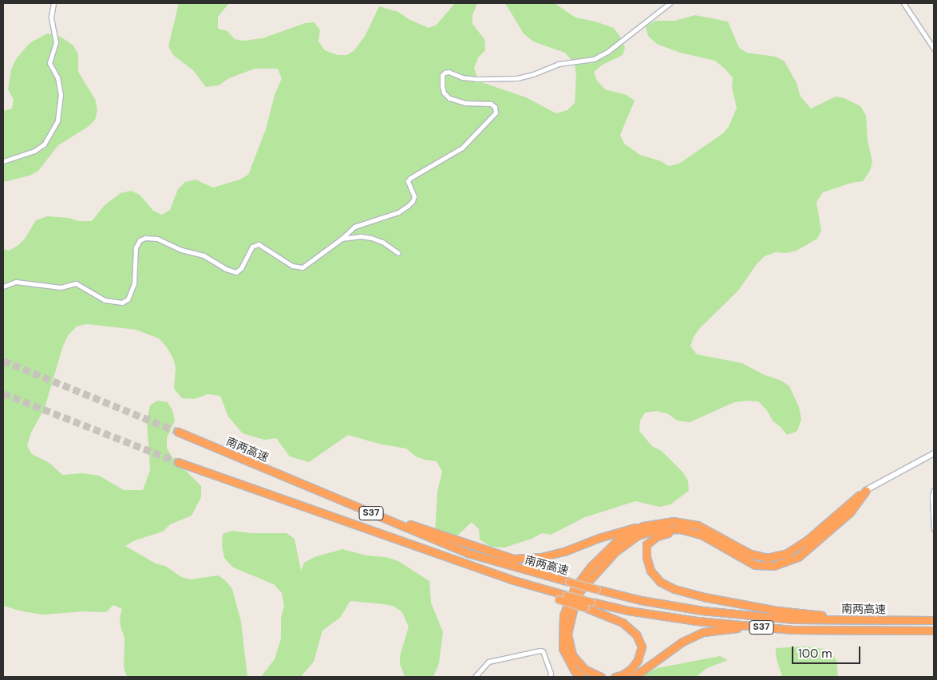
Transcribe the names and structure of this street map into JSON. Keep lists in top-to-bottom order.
{
  "streets": {
    "highway": ["南两高速", "S37"]
  },
  "scale_bar": "100 m"
}
